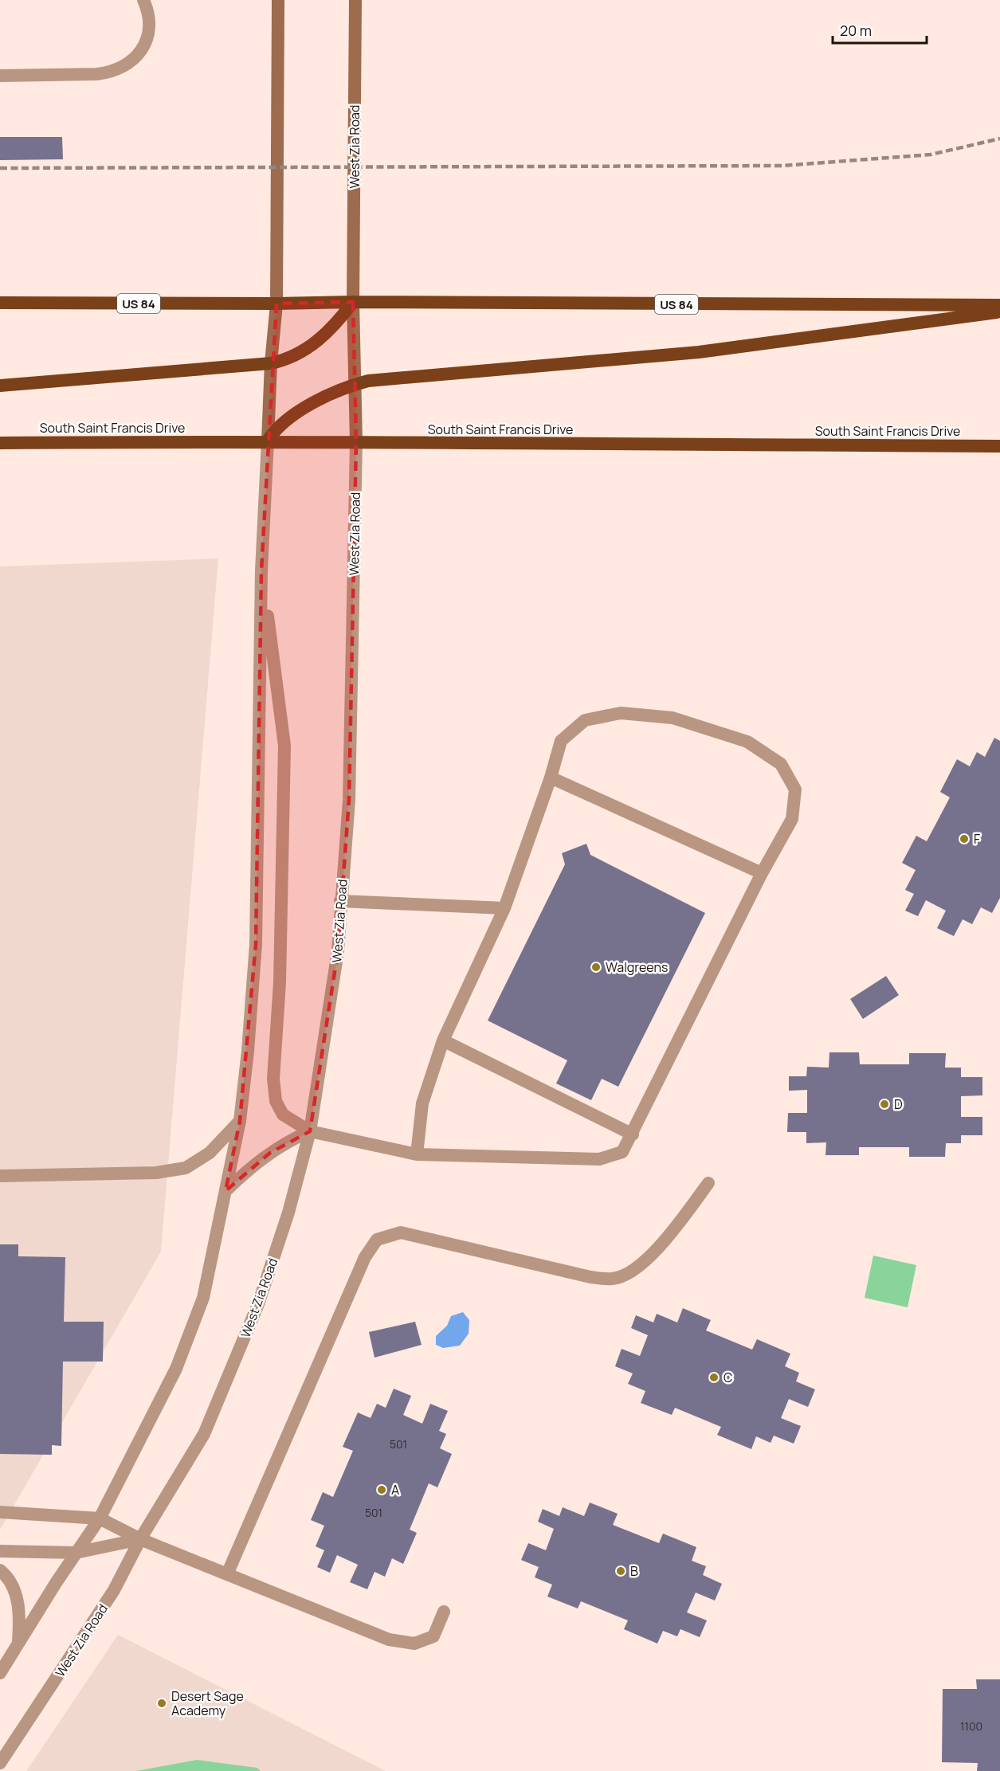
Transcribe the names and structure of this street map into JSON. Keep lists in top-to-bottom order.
{
  "streets": {
    "highway": ["US 84", "South Saint Francis Drive"],
    "main road": ["West Zia Road"]
  },
  "crossings": [
    ["West Zia Road", "US 84"],
    ["West Zia Road", "South Saint Francis Drive"]
  ],
  "places": [
    "F",
    "Walgreens",
    "D",
    "C",
    "A",
    "B",
    "Desert Sage Academy"
  ],
  "house_numbers": ["501", "501", "1100"],
  "scale_bar": "20 m"
}
